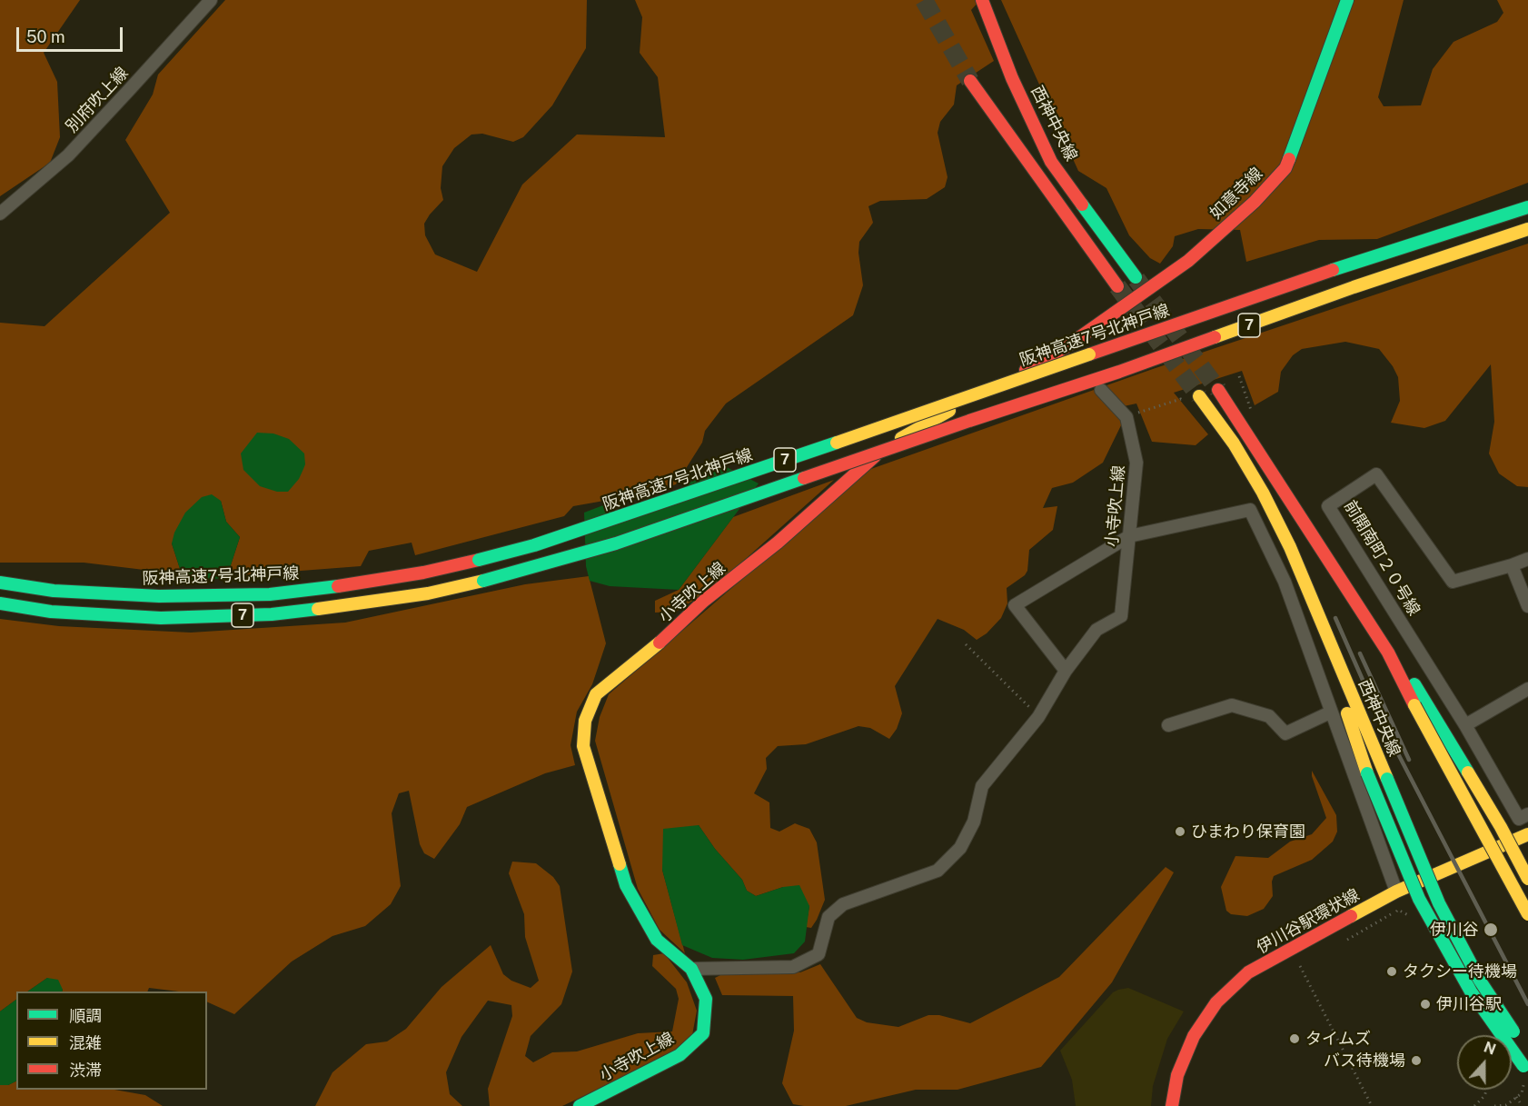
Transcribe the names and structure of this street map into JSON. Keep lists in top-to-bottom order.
{
  "streets": {
    "main road": [
      "西神中央線",
      "如意寺線",
      "7",
      "阪神高速7号北神戸線",
      "小寺吹上線",
      "伊川谷駅環状線"
    ],
    "street": ["別府吹上線", "前開南町２０号線"]
  },
  "crossings": [
    ["如意寺線", "小寺吹上線"]
  ],
  "places": [
    "ひまわり保育園",
    "伊川谷",
    "タクシー待機場",
    "伊川谷駅",
    "タイムズ",
    "バス待機場"
  ],
  "legend": ["順調", "混雑", "渋滞"],
  "scale_bar": "50 m",
  "north": "top"
}
